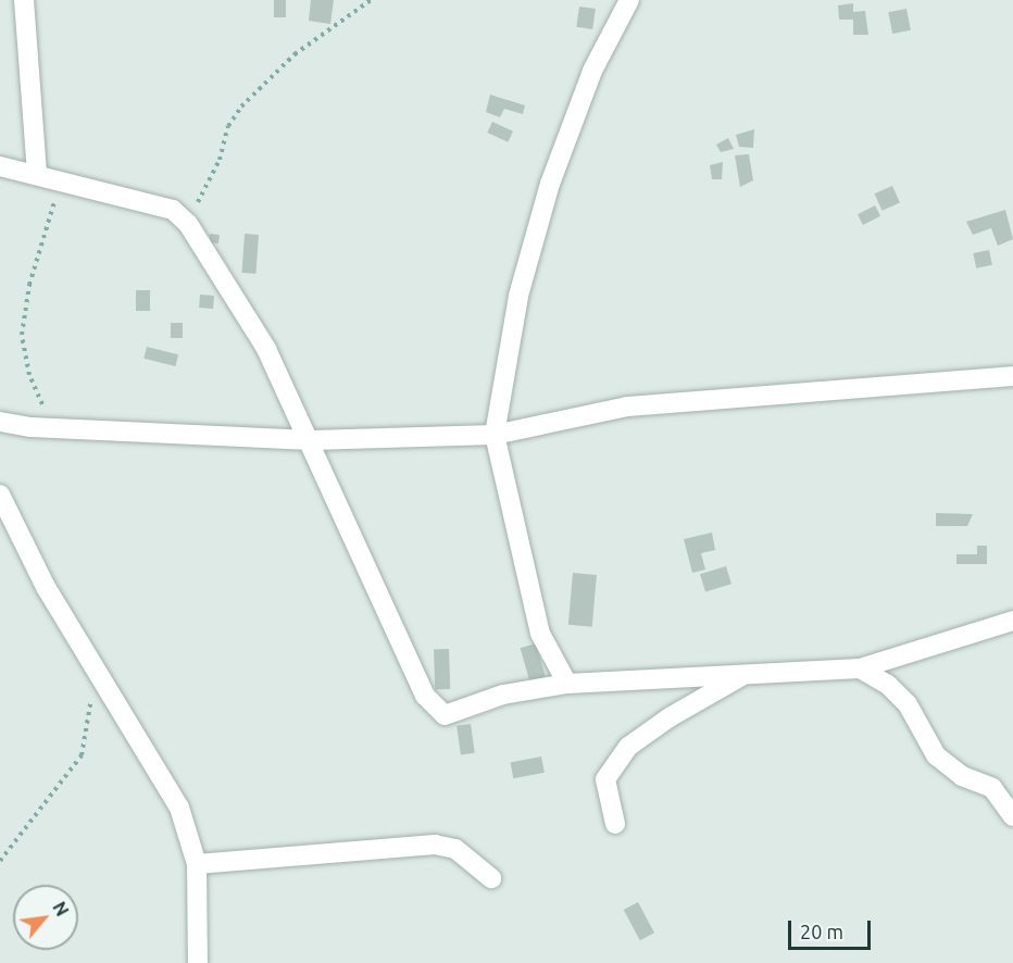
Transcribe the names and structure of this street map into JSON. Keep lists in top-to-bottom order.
{
  "scale_bar": "20 m",
  "north": "top right"
}
